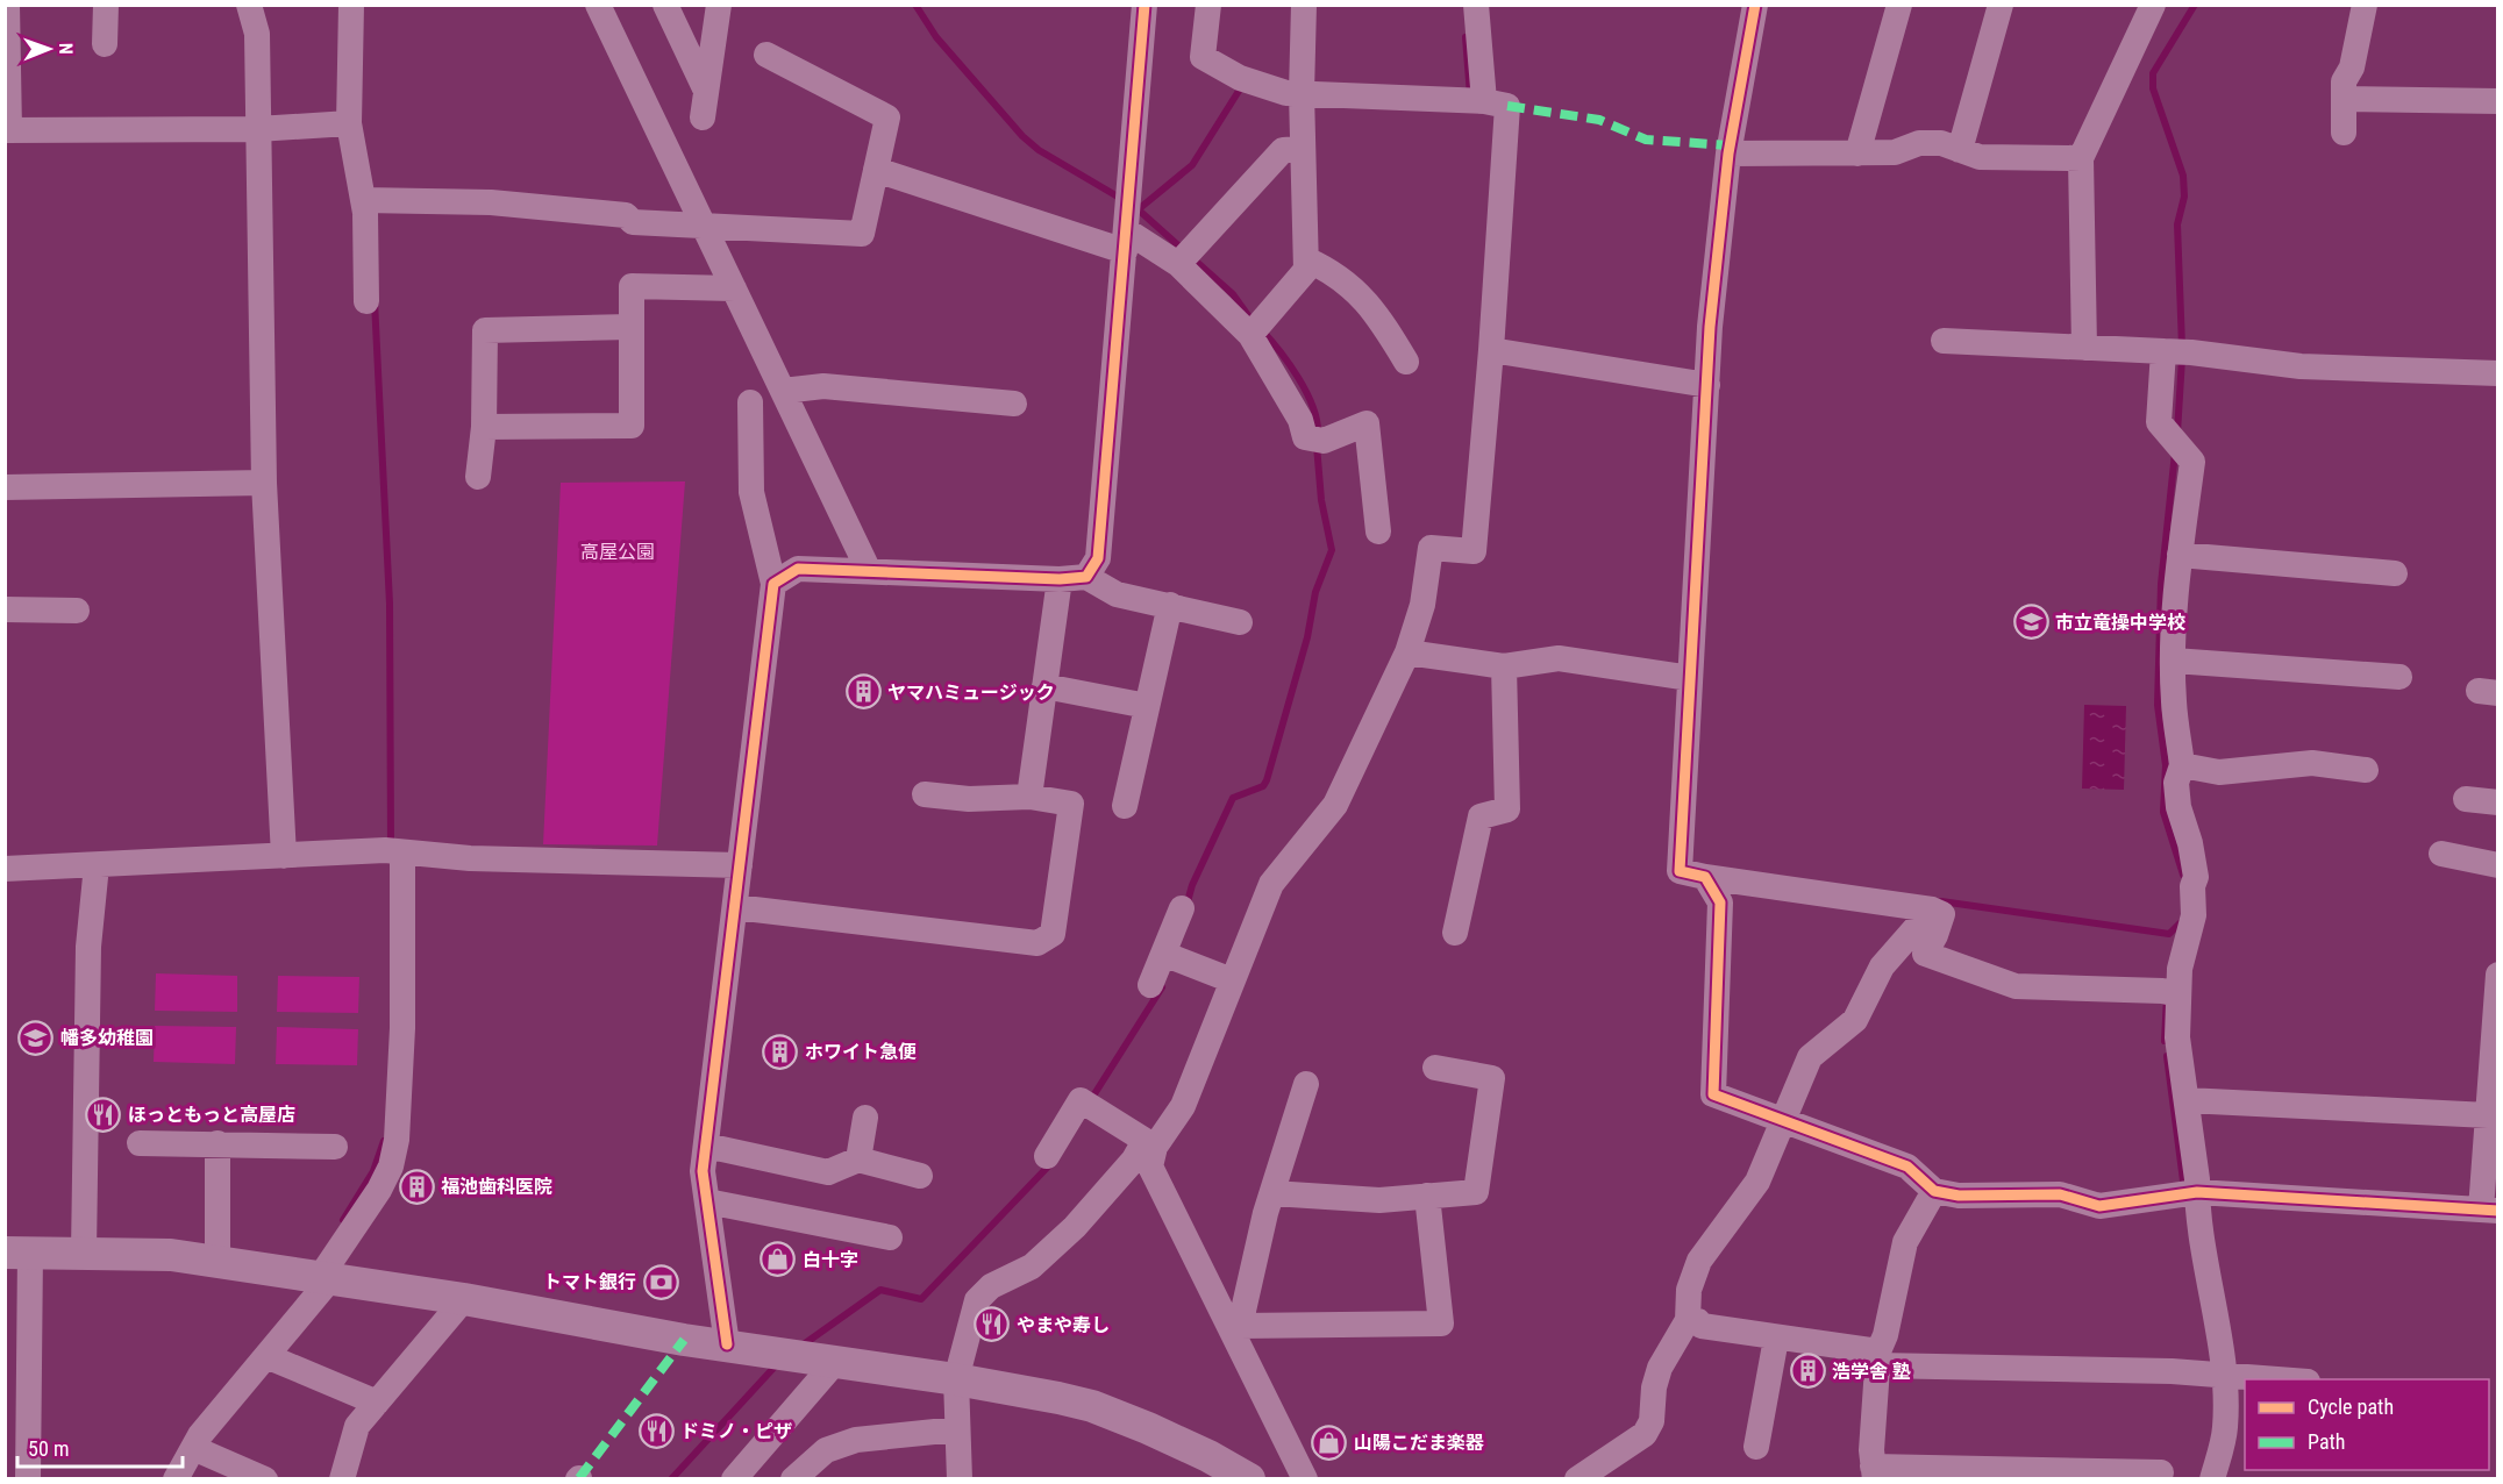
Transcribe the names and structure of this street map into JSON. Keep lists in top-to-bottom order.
{
  "parks": ["高屋公園"],
  "places": {
    "school or university": ["市立竜操中学校", "幡多幼稚園"],
    "building": [
      "ヤマハミュージック",
      "ホワイト急便",
      "福池歯科医院",
      "浩学舎 塾"
    ],
    "restaurant": ["ほっともっと高屋店", "やまや寿し", "ドミノ・ピザ"],
    "shop": ["白十字", "山陽こだま楽器"],
    "bank": ["トマト銀行"]
  },
  "legend": ["Cycle path", "Path"],
  "scale_bar": "50 m",
  "north": "right"
}
